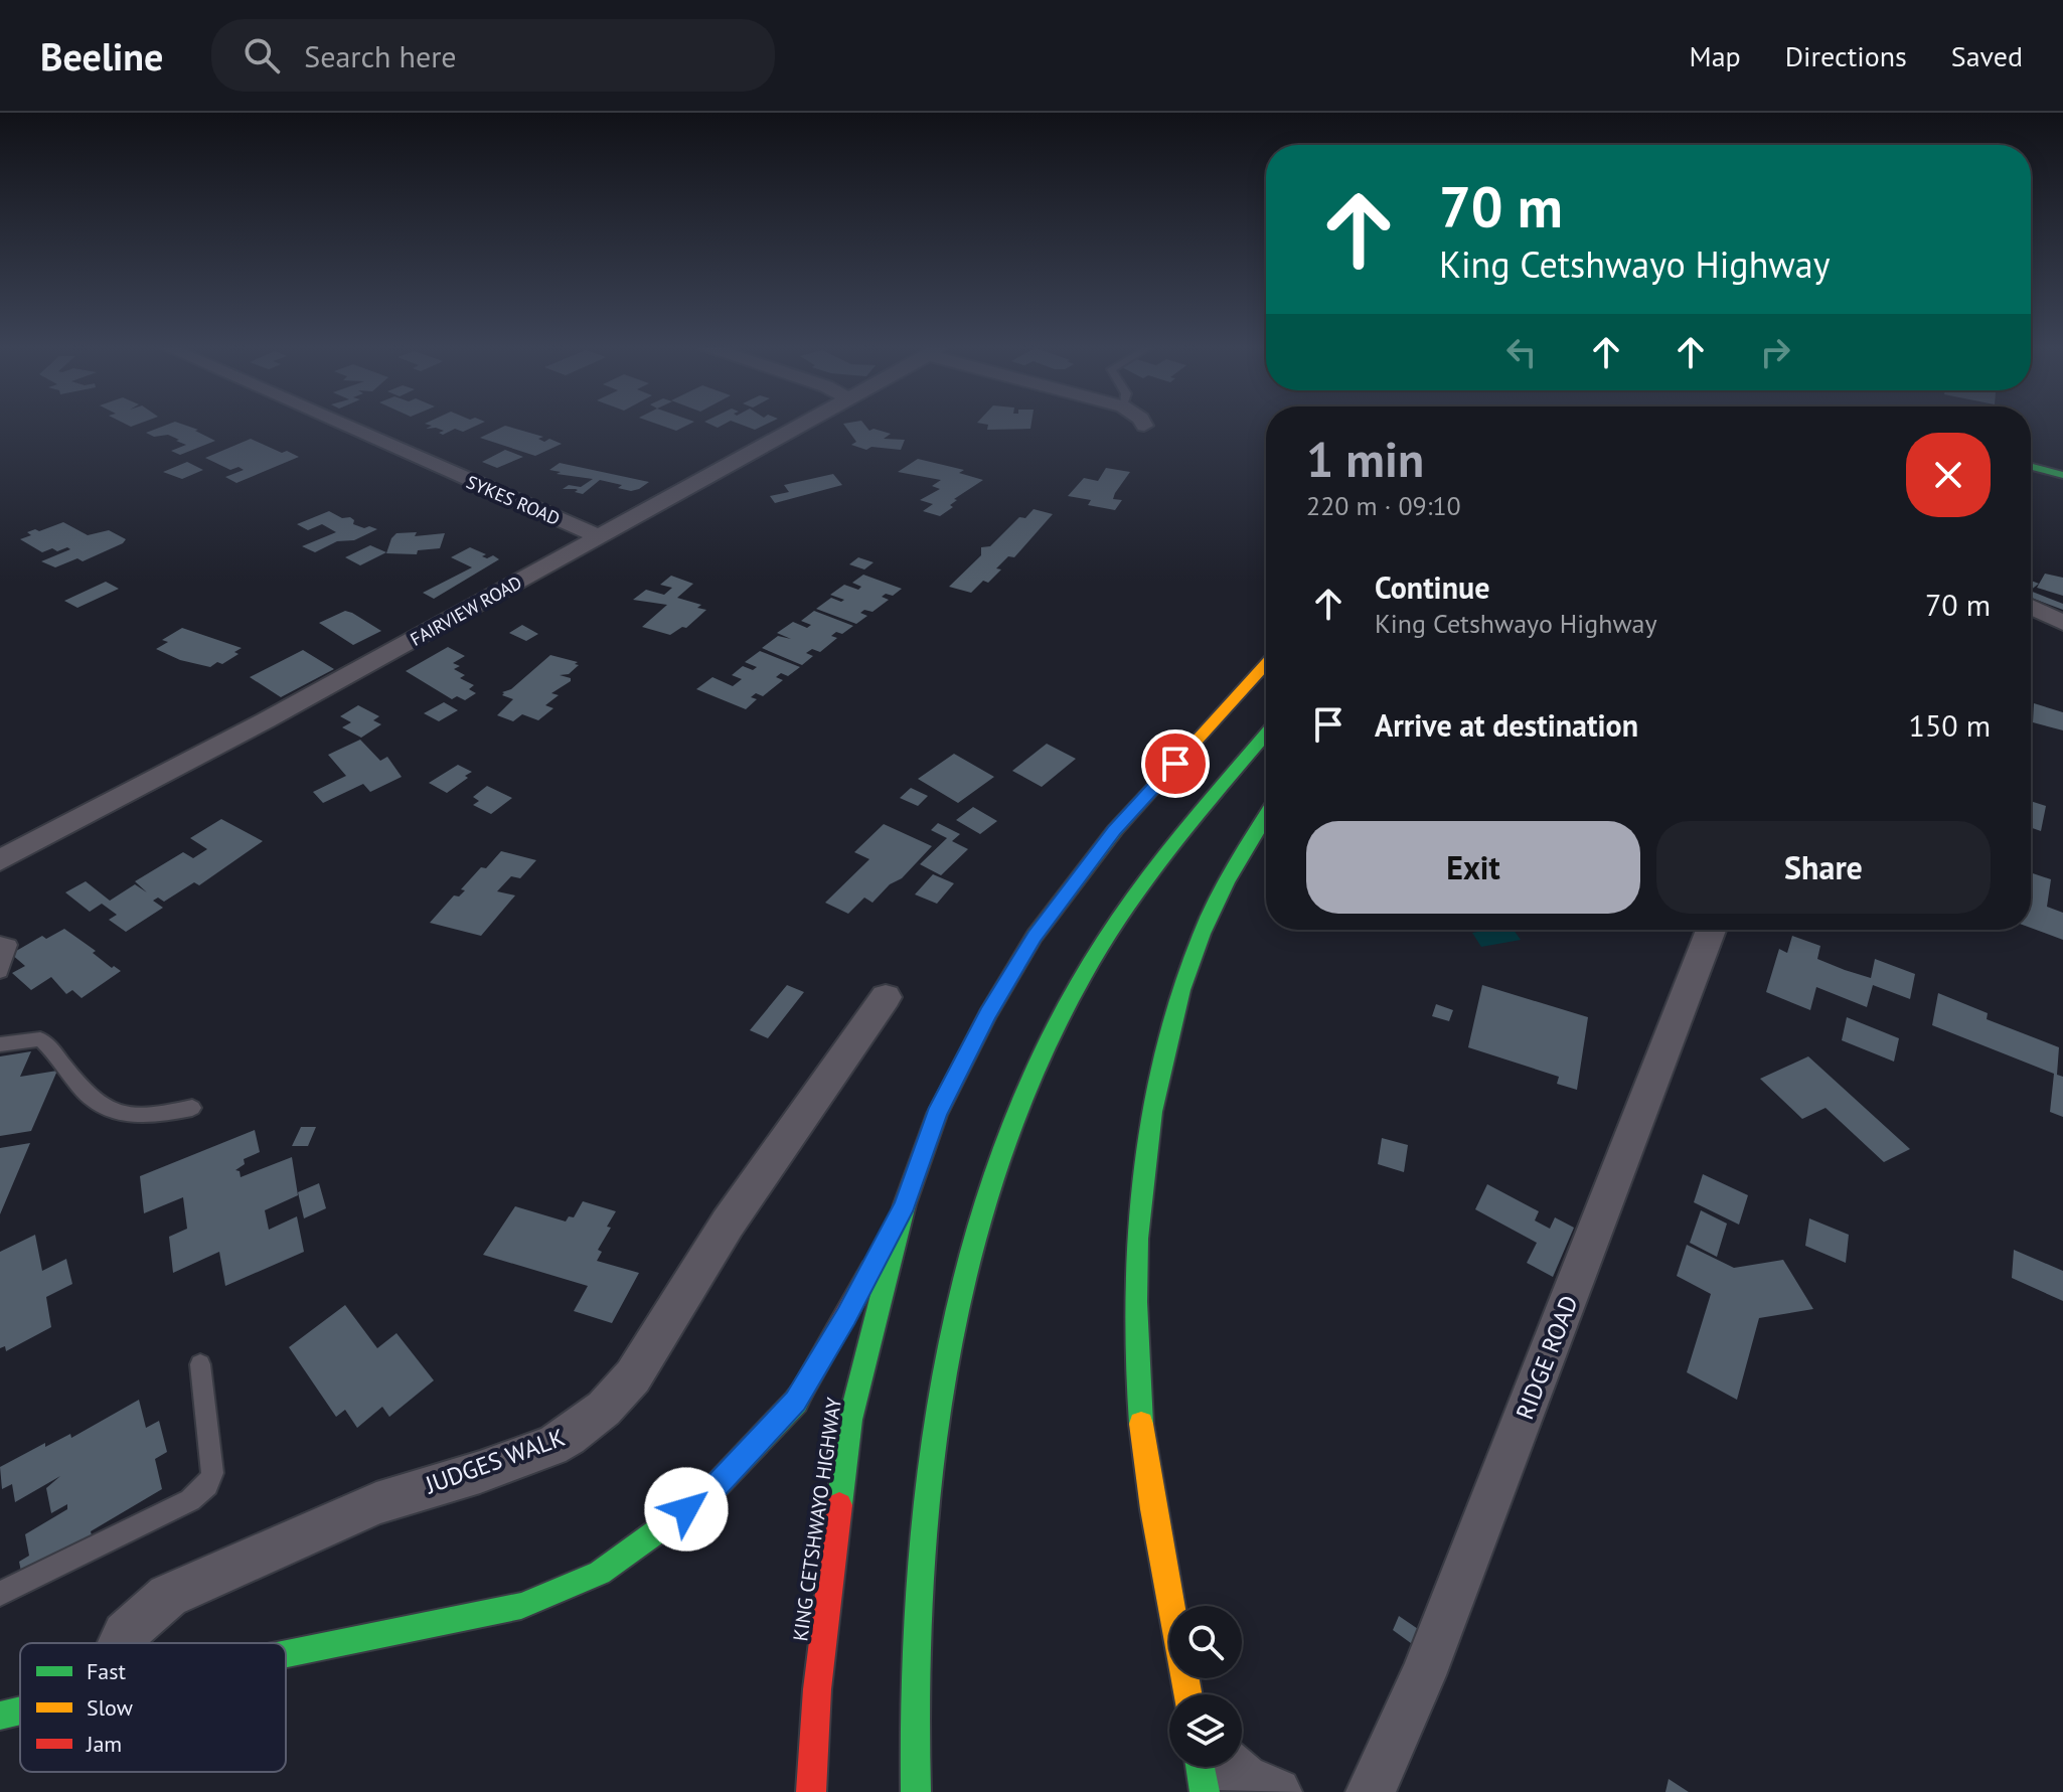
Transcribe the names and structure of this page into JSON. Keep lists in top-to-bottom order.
{
  "streets": {
    "main road": ["KING CETSHWAYO HIGHWAY"],
    "street": [
      "SYKES ROAD",
      "FAIRVIEW ROAD",
      "RIDGE ROAD",
      "JUDGES WALK"
    ]
  },
  "crossings": [
    ["SYKES ROAD", "FAIRVIEW ROAD"]
  ],
  "legend": ["Fast", "Slow", "Jam"],
  "page": {
    "header": "Beeline",
    "search": "Search here",
    "nav": ["Map", "Directions", "Saved"],
    "turn": ["70 m", "King Cetshwayo Highway"],
    "heading": ["1 min", "220 m · 09:10"],
    "list": [
      {
        "name": "Continue",
        "note": "King Cetshwayo Highway",
        "value": "70 m"
      },
      {
        "name": "Arrive at destination",
        "value": "150 m"
      }
    ],
    "buttons": ["Exit", "Share"]
  }
}
